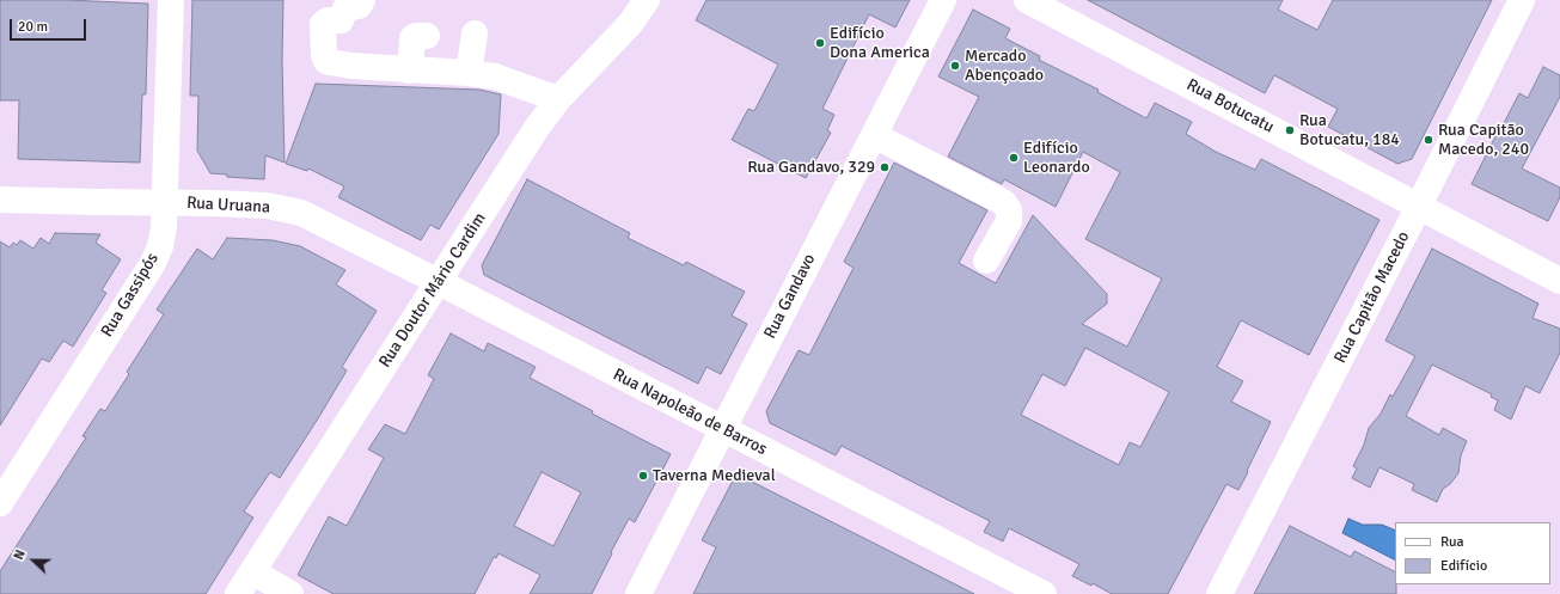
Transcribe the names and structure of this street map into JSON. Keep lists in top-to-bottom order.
{
  "streets": {
    "street": [
      "Rua Botucatu",
      "Rua Uruana",
      "Rua Doutor Mário Cardim",
      "Rua Gassipós",
      "Rua Gandavo",
      "Rua Capitão Macedo",
      "Rua Napoleão de Barros"
    ]
  },
  "crossings": [
    ["Rua Botucatu", "Rua Capitão Macedo"],
    ["Rua Uruana", "Rua Doutor Mário Cardim"],
    ["Rua Uruana", "Rua Gassipós"],
    ["Rua Uruana", "Rua Napoleão de Barros"],
    ["Rua Doutor Mário Cardim", "Rua Napoleão de Barros"],
    ["Rua Gandavo", "Rua Napoleão de Barros"]
  ],
  "places": [
    "Edifício Dona America",
    "Mercado Abençoado",
    "Rua Botucatu, 184",
    "Rua Capitão Macedo, 240",
    "Edifício Leonardo",
    "Rua Gandavo, 329",
    "Taverna Medieval"
  ],
  "legend": ["Rua", "Edifício"],
  "scale_bar": "20 m",
  "north": "left"
}
